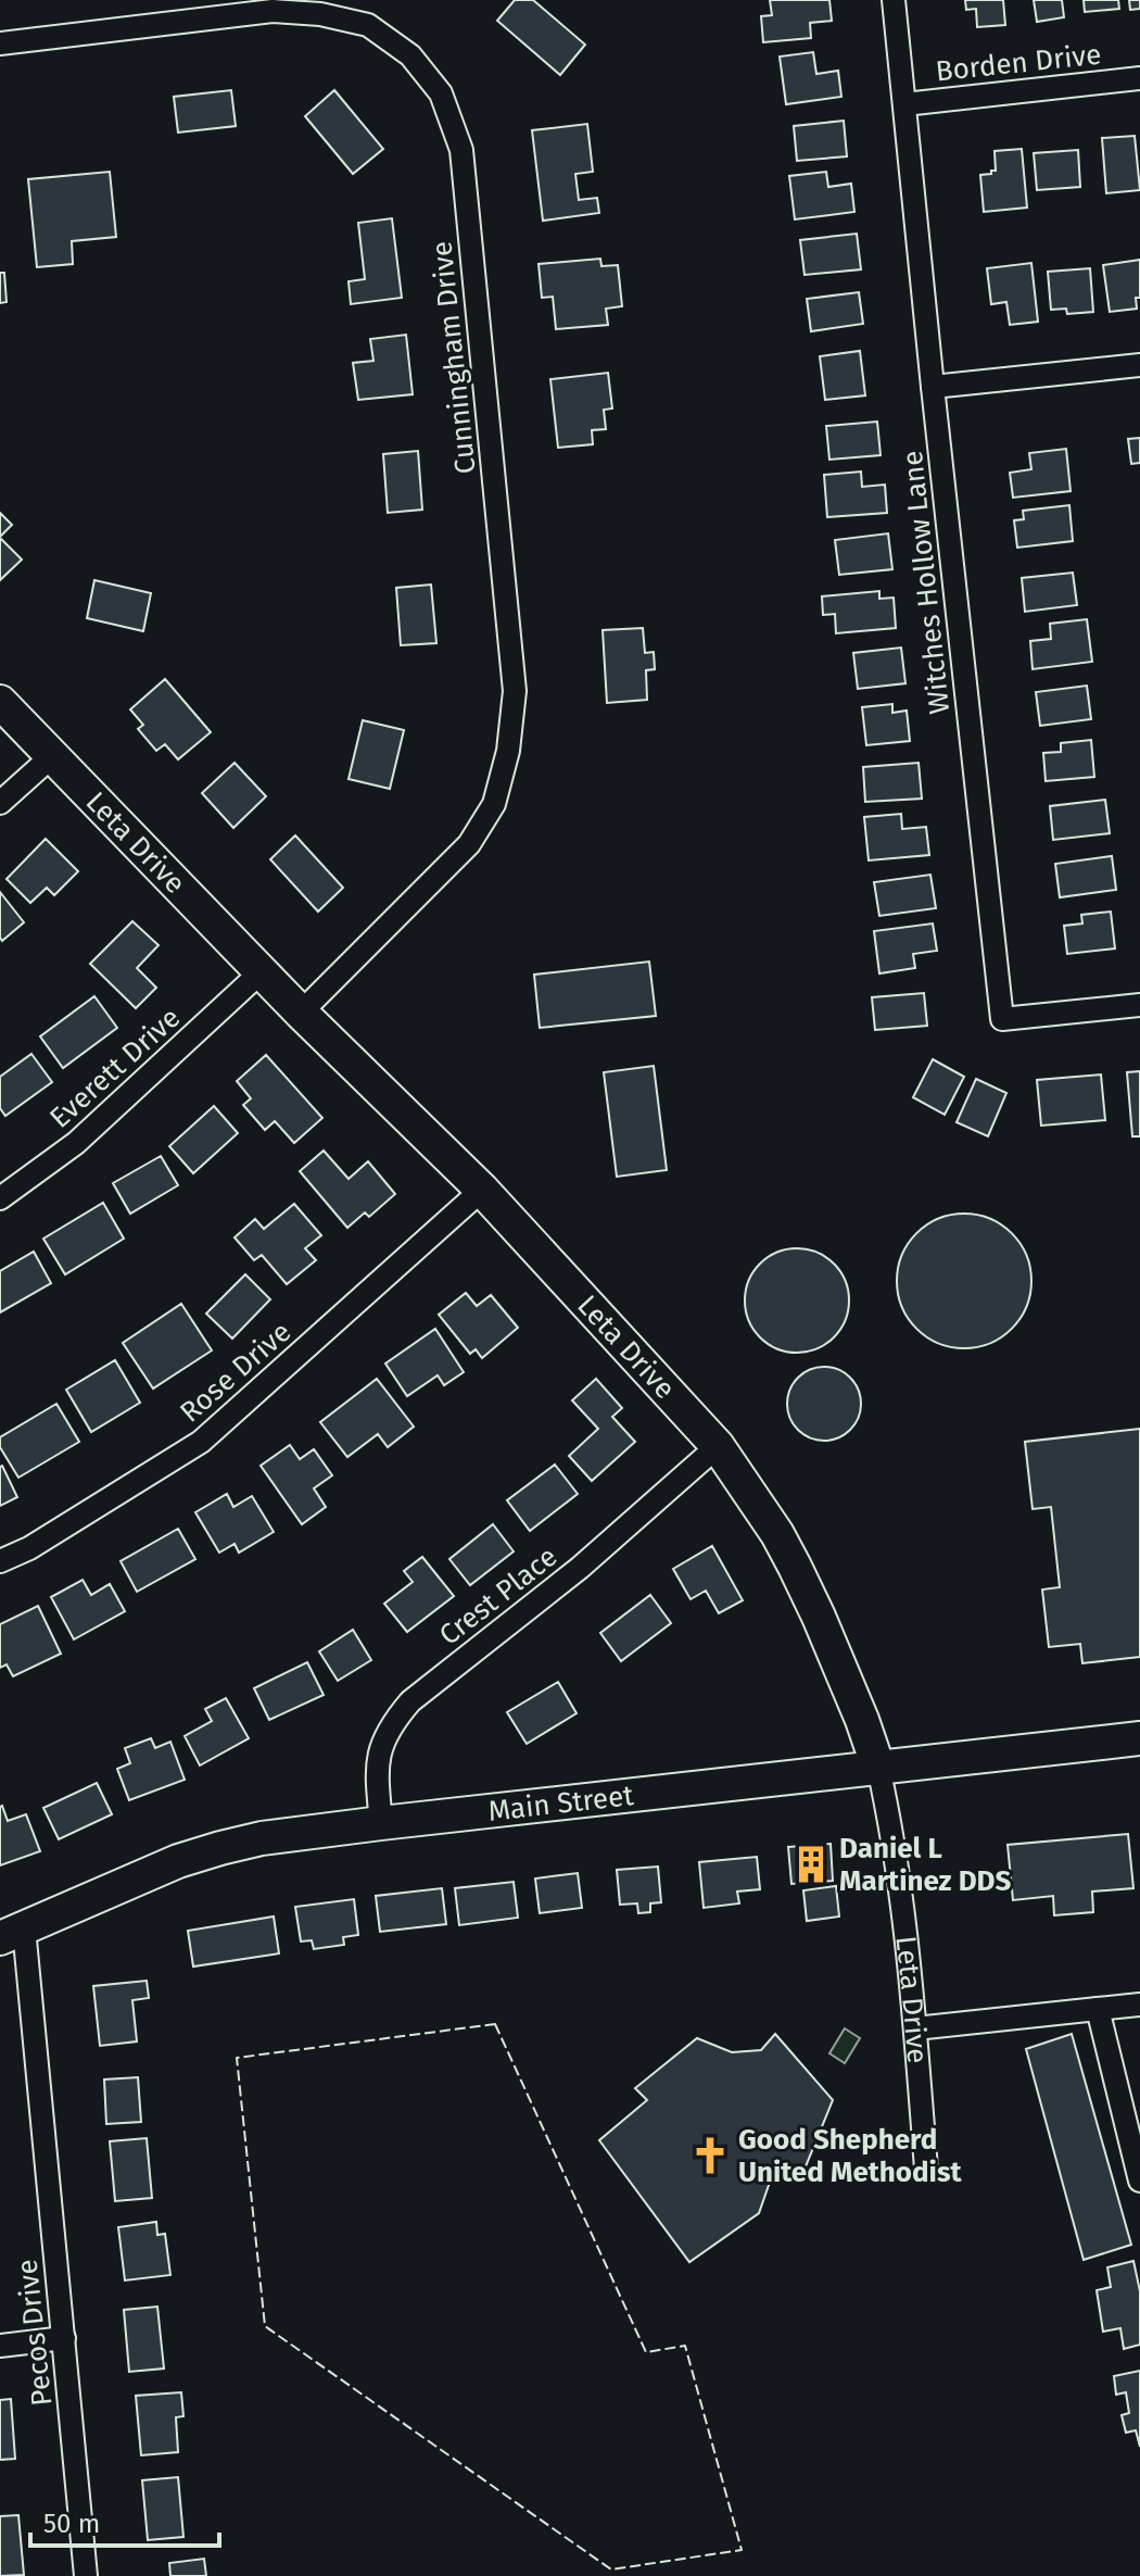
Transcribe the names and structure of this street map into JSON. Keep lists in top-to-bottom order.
{
  "streets": {
    "street": [
      "Borden Drive",
      "Cunningham Drive",
      "Witches Hollow Lane",
      "Leta Drive",
      "Everett Drive",
      "Rose Drive",
      "Crest Place",
      "Main Street",
      "Pecos Drive"
    ]
  },
  "crossings": [
    ["Borden Drive", "Witches Hollow Lane"],
    ["Cunningham Drive", "Leta Drive"],
    ["Leta Drive", "Everett Drive"],
    ["Leta Drive", "Rose Drive"],
    ["Leta Drive", "Crest Place"],
    ["Leta Drive", "Main Street"],
    ["Crest Place", "Main Street"],
    ["Main Street", "Pecos Drive"]
  ],
  "places": {
    "building": ["Daniel L Martinez DDS"],
    "church": ["Good Shepherd United Methodist"]
  },
  "scale_bar": "50 m"
}
